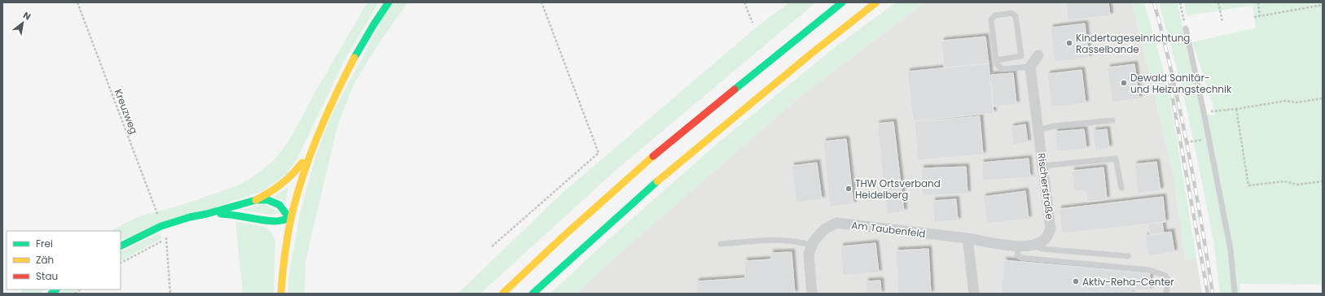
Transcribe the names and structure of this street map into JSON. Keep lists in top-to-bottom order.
{
  "streets": {
    "street": ["Rischerstraße", "Am Taubenfeld"],
    "path": ["Kreuzweg"]
  },
  "places": [
    "Kindertageseinrichtung Rasselbande",
    "Dewald Sanitär- und Heizungstechnik",
    "THW Ortsverband Heidelberg",
    "Aktiv-Reha-Center"
  ],
  "legend": ["Frei", "Zäh", "Stau"],
  "north": "top right"
}
